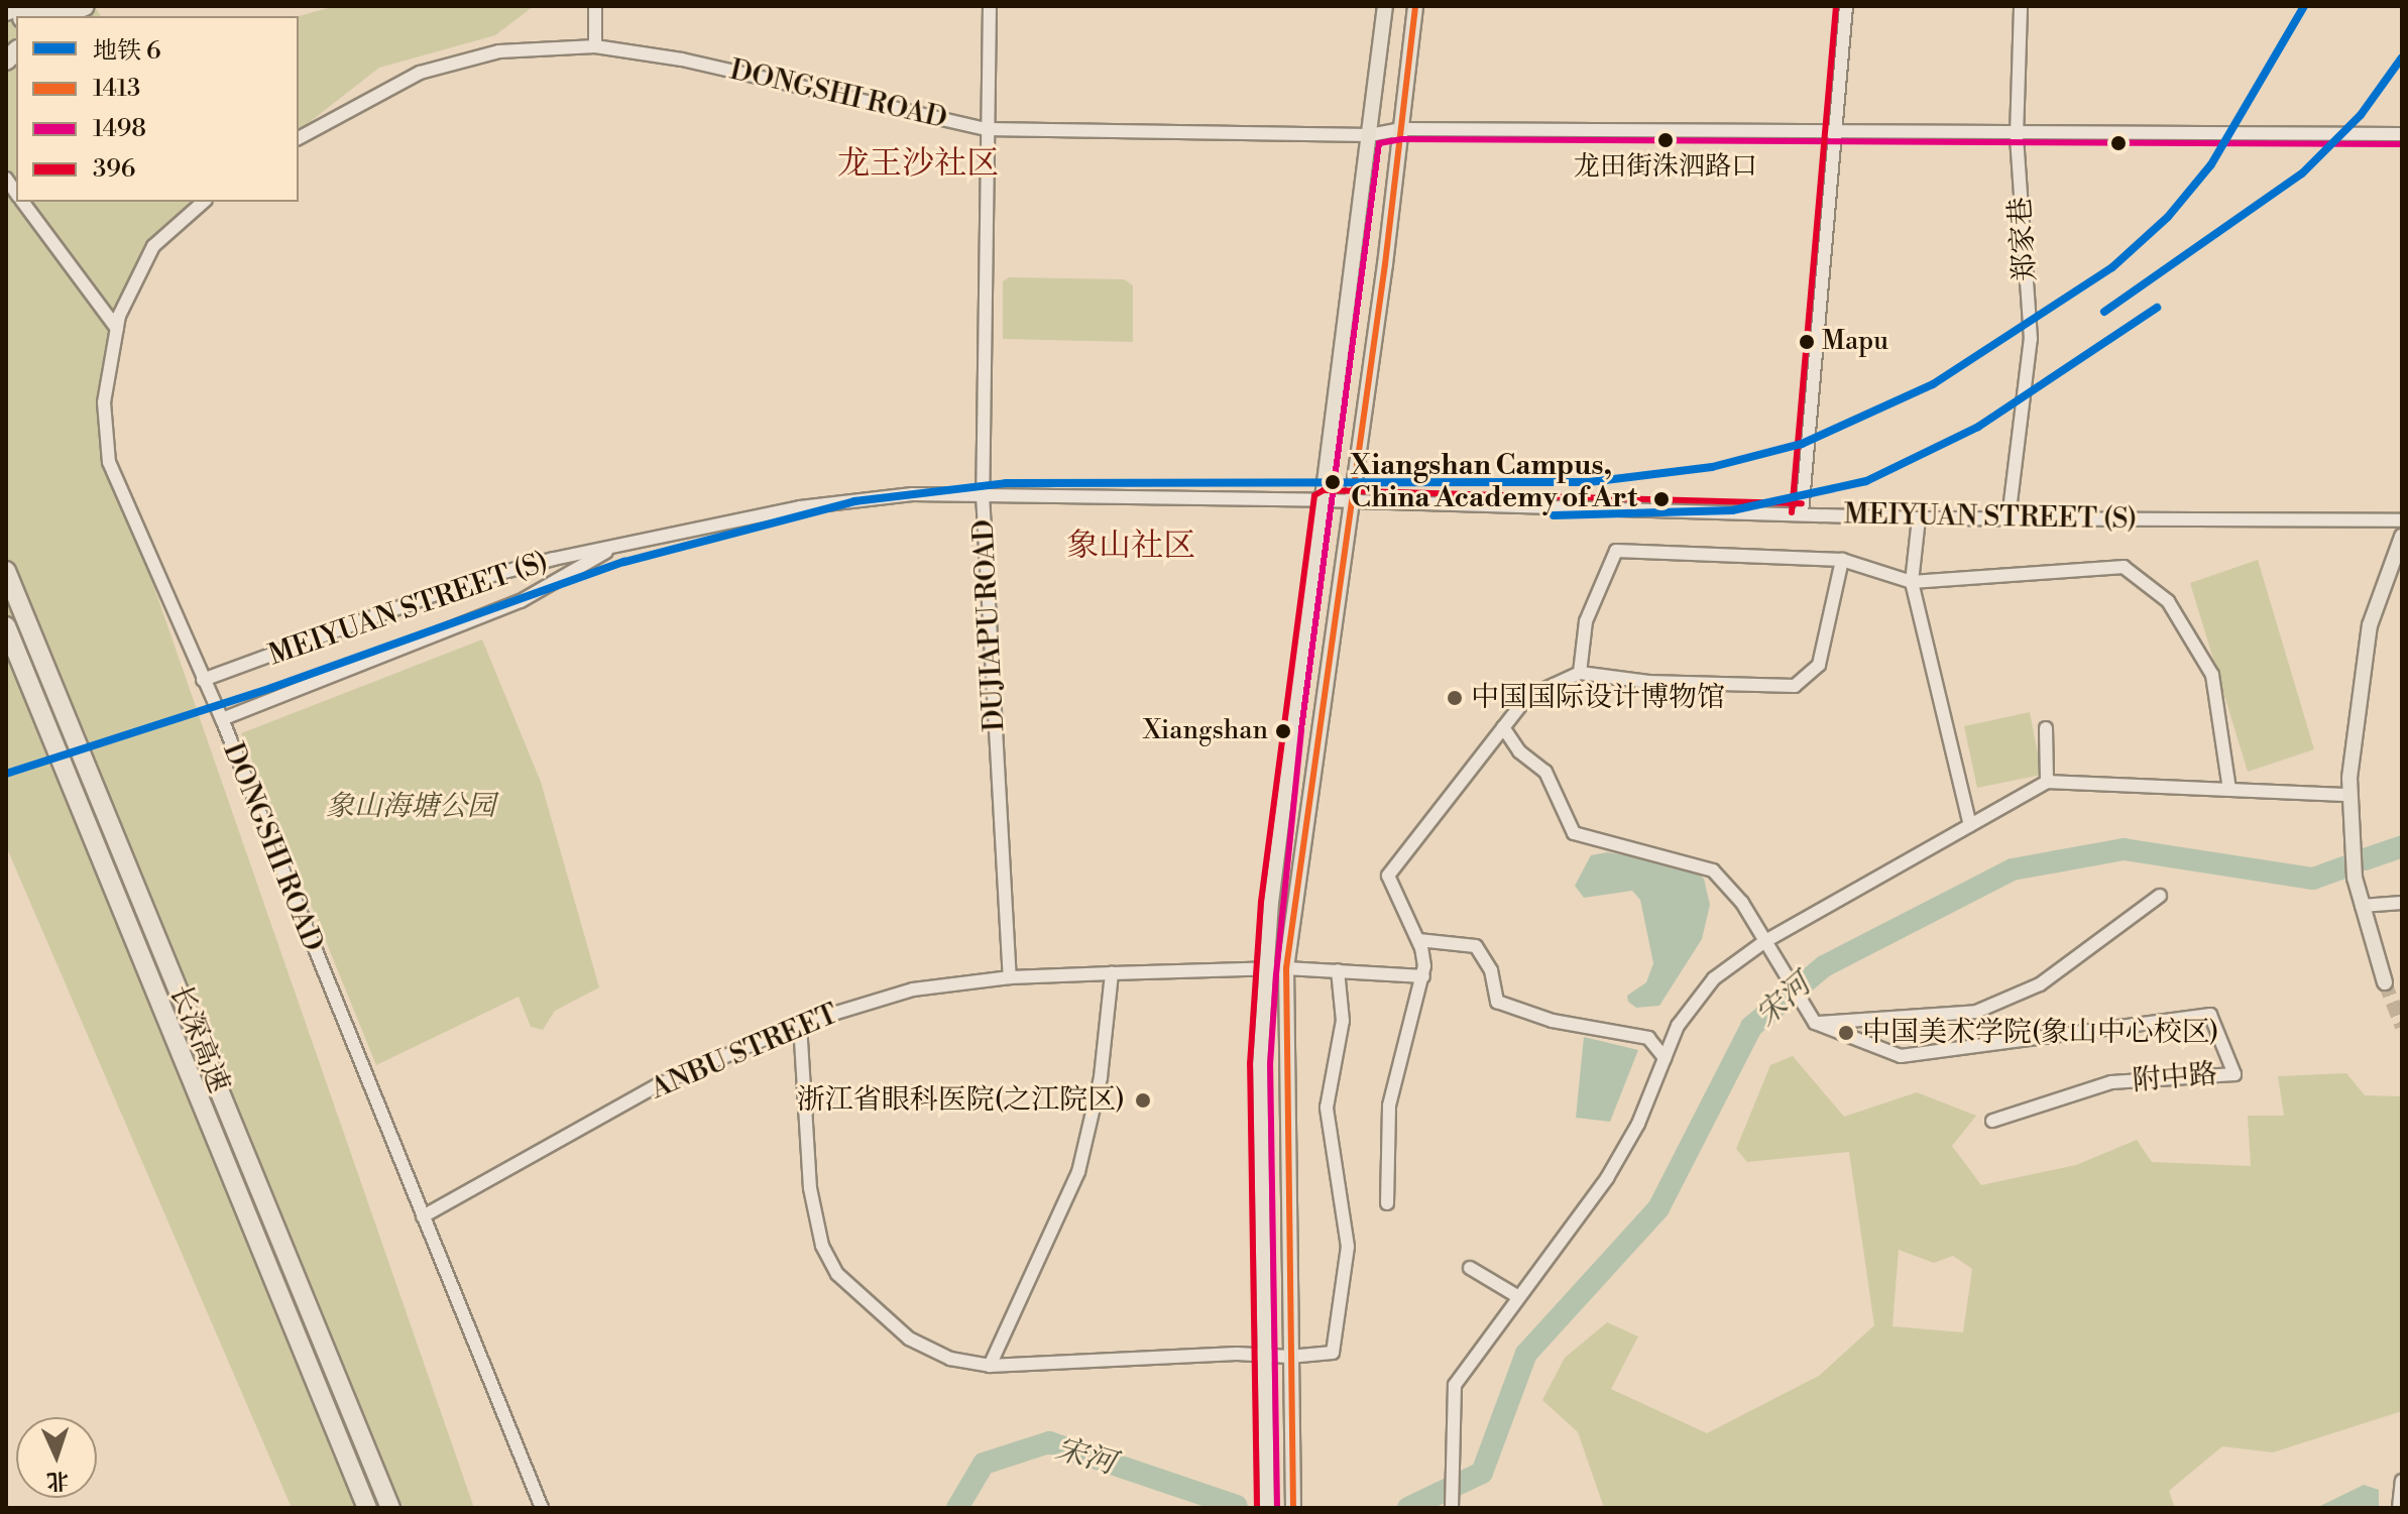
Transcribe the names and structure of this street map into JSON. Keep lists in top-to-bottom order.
{
  "streets": {
    "highway": ["长深高速"],
    "street": [
      "DONGSHI ROAD",
      "郑家巷",
      "MEIYUAN STREET (S)",
      "DUJIAPU ROAD",
      "ANBU STREET",
      "附中路"
    ]
  },
  "crossings": [
    ["DONGSHI ROAD", "郑家巷"],
    ["DONGSHI ROAD", "MEIYUAN STREET (S)"],
    ["DONGSHI ROAD", "DUJIAPU ROAD"],
    ["DONGSHI ROAD", "ANBU STREET"],
    ["郑家巷", "MEIYUAN STREET (S)"],
    ["MEIYUAN STREET (S)", "DUJIAPU ROAD"],
    ["DUJIAPU ROAD", "ANBU STREET"]
  ],
  "districts": ["龙王沙社区", "象山社区"],
  "water": ["宋河"],
  "parks": ["象山海塘公园"],
  "places": [
    "龙田街洙泗路口",
    "Mapu",
    "Xiangshan Campus, China Academy of Art",
    "中国国际设计博物馆",
    "Xiangshan",
    "中国美术学院(象山中心校区)",
    "浙江省眼科医院(之江院区)"
  ],
  "lines": [
    "metro line 6",
    "transit line 1413",
    "transit line 396",
    "transit line 1498"
  ],
  "legend": [
    "地铁 6",
    "1413",
    "1498",
    "396"
  ],
  "north": "bottom"
}
